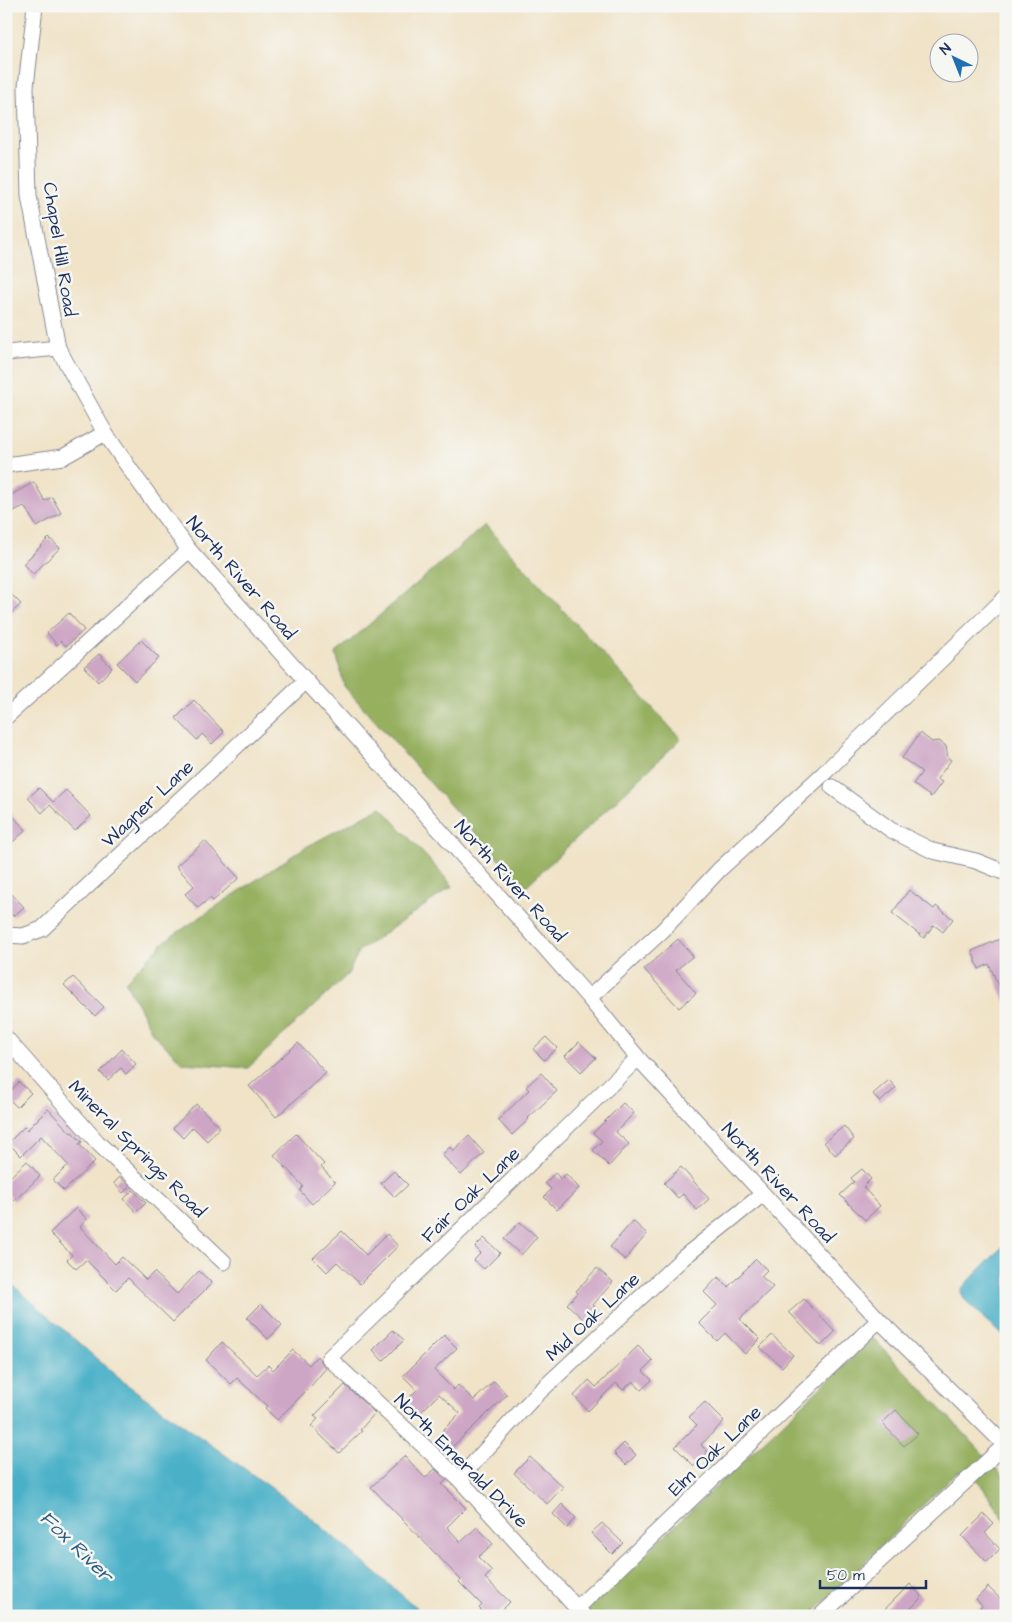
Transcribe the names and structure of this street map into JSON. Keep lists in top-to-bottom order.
{
  "streets": {
    "street": [
      "Chapel Hill Road",
      "North River Road",
      "Wagner Lane",
      "Mineral Springs Road",
      "Fair Oak Lane",
      "Mid Oak Lane",
      "Elm Oak Lane",
      "North Emerald Drive"
    ]
  },
  "crossings": [
    ["Chapel Hill Road", "North River Road"],
    ["North River Road", "Wagner Lane"],
    ["North River Road", "Fair Oak Lane"],
    ["North River Road", "Mid Oak Lane"],
    ["North River Road", "Elm Oak Lane"],
    ["Fair Oak Lane", "North Emerald Drive"],
    ["Mid Oak Lane", "North Emerald Drive"],
    ["Elm Oak Lane", "North Emerald Drive"]
  ],
  "water": ["Fox River"],
  "scale_bar": "50 m",
  "north": "top left"
}
